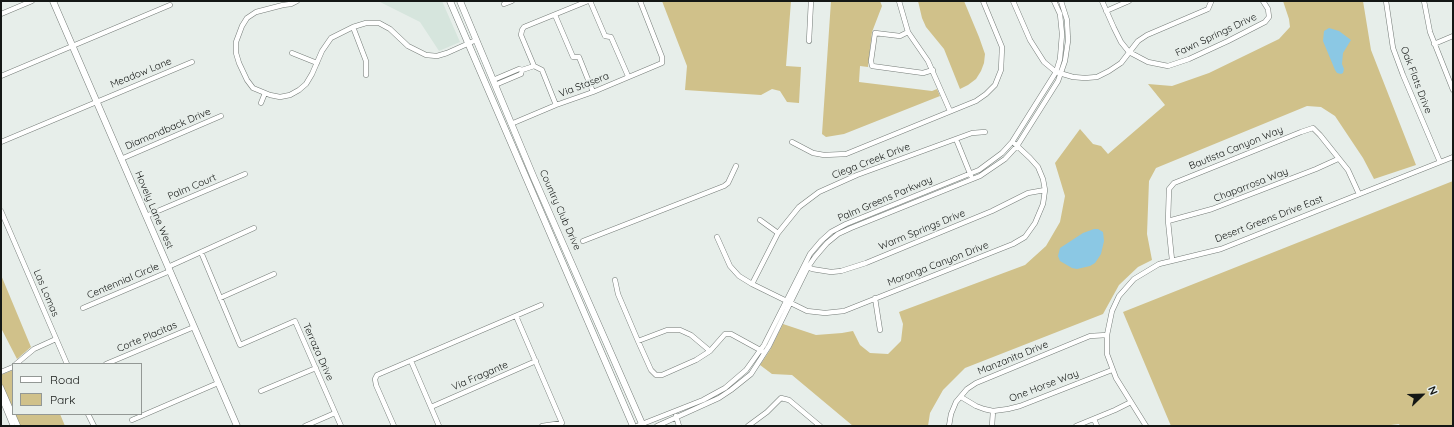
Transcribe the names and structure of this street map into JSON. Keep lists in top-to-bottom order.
{
  "streets": {
    "main road": ["Hovely Lane West", "Country Club Drive"],
    "street": [
      "Fawn Springs Drive",
      "Meadow Lane",
      "Oak Flats Drive",
      "Via Stasera",
      "Diamondback Drive",
      "Bautista Canyon Way",
      "Ciega Creek Drive",
      "Chaparrosa Way",
      "Palm Court",
      "Palm Greens Parkway",
      "Desert Greens Drive East",
      "Warm Springs Drive",
      "Moronga Canyon Drive",
      "Centennial Circle",
      "Las Lomas",
      "Corte Placitas",
      "Terraza Drive",
      "Manzanita Drive",
      "Via Fragante",
      "One Horse Way"
    ]
  },
  "crossings": [
    ["Meadow Lane", "Hovely Lane West"],
    ["Oak Flats Drive", "Desert Greens Drive East"],
    ["Via Stasera", "Country Club Drive"],
    ["Diamondback Drive", "Hovely Lane West"],
    ["Bautista Canyon Way", "Chaparrosa Way"],
    ["Ciega Creek Drive", "Moronga Canyon Drive"],
    ["Palm Court", "Hovely Lane West"],
    ["Palm Greens Parkway", "Country Club Drive"],
    ["Palm Greens Parkway", "Warm Springs Drive"],
    ["Palm Greens Parkway", "Moronga Canyon Drive"],
    ["Hovely Lane West", "Centennial Circle"],
    ["Hovely Lane West", "Corte Placitas"],
    ["Desert Greens Drive East", "Manzanita Drive"],
    ["Desert Greens Drive East", "One Horse Way"],
    ["Warm Springs Drive", "Moronga Canyon Drive"],
    ["Centennial Circle", "Terraza Drive"],
    ["Manzanita Drive", "One Horse Way"]
  ],
  "legend": ["Road", "Park"],
  "north": "top right"
}
